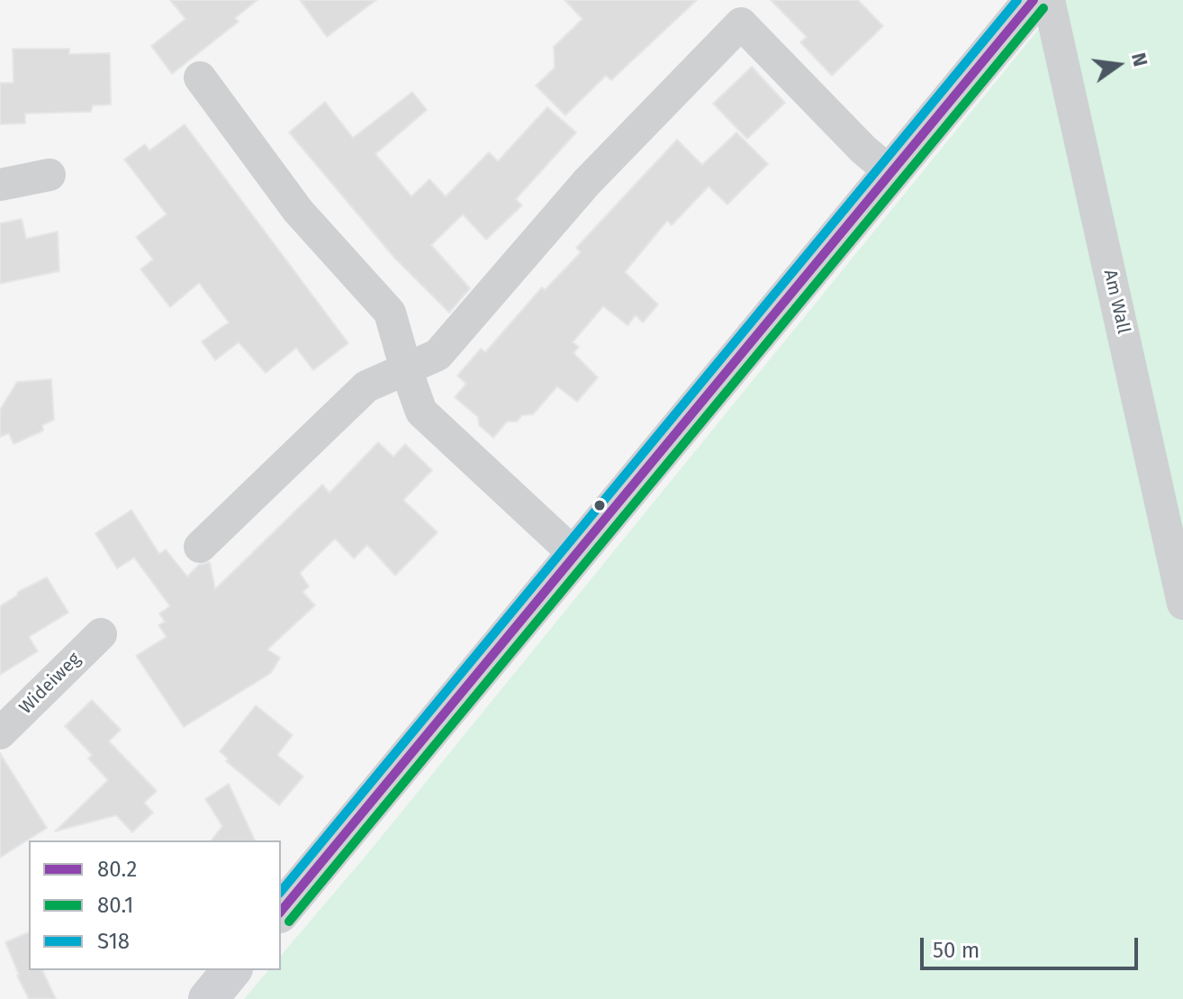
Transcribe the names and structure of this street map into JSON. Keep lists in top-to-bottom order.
{
  "streets": {
    "street": ["Am Wall", "Wideiweg"]
  },
  "lines": ["transit line 80.2", "transit line S18", "transit line 80.1"],
  "legend": ["80.2", "80.1", "S18"],
  "scale_bar": "50 m",
  "north": "right"
}
